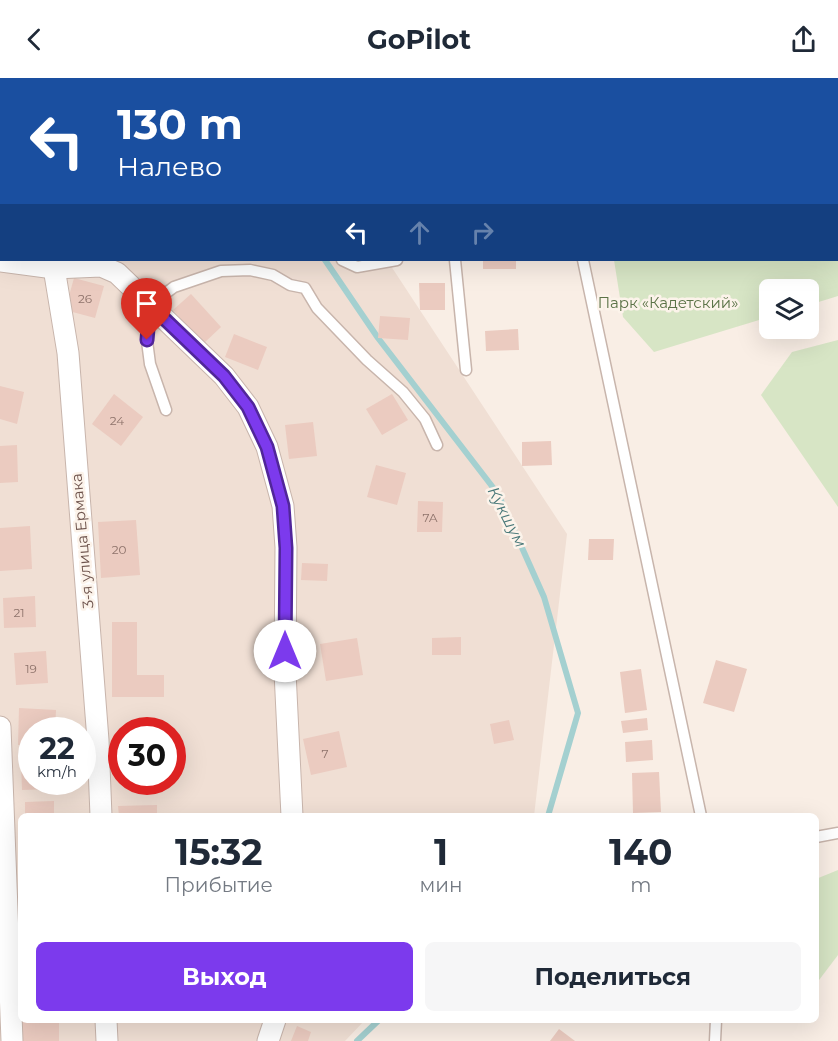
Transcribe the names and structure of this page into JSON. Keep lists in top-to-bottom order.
{
  "streets": {
    "street": ["3-я улица Ермака"]
  },
  "water": ["Кукшум"],
  "parks": ["Парк «Кадетский»"],
  "house_numbers": [
    "26",
    "24",
    "7А",
    "20",
    "21",
    "19",
    "7"
  ],
  "page": {
    "header": "GoPilot",
    "turn": ["130 m", "Налево"],
    "speed": "22 km/h",
    "limit": "30",
    "eta": [
      "15:32",
      "Прибытие",
      "1",
      "мин",
      "140",
      "m"
    ],
    "buttons": ["Выход", "Поделиться"]
  }
}
